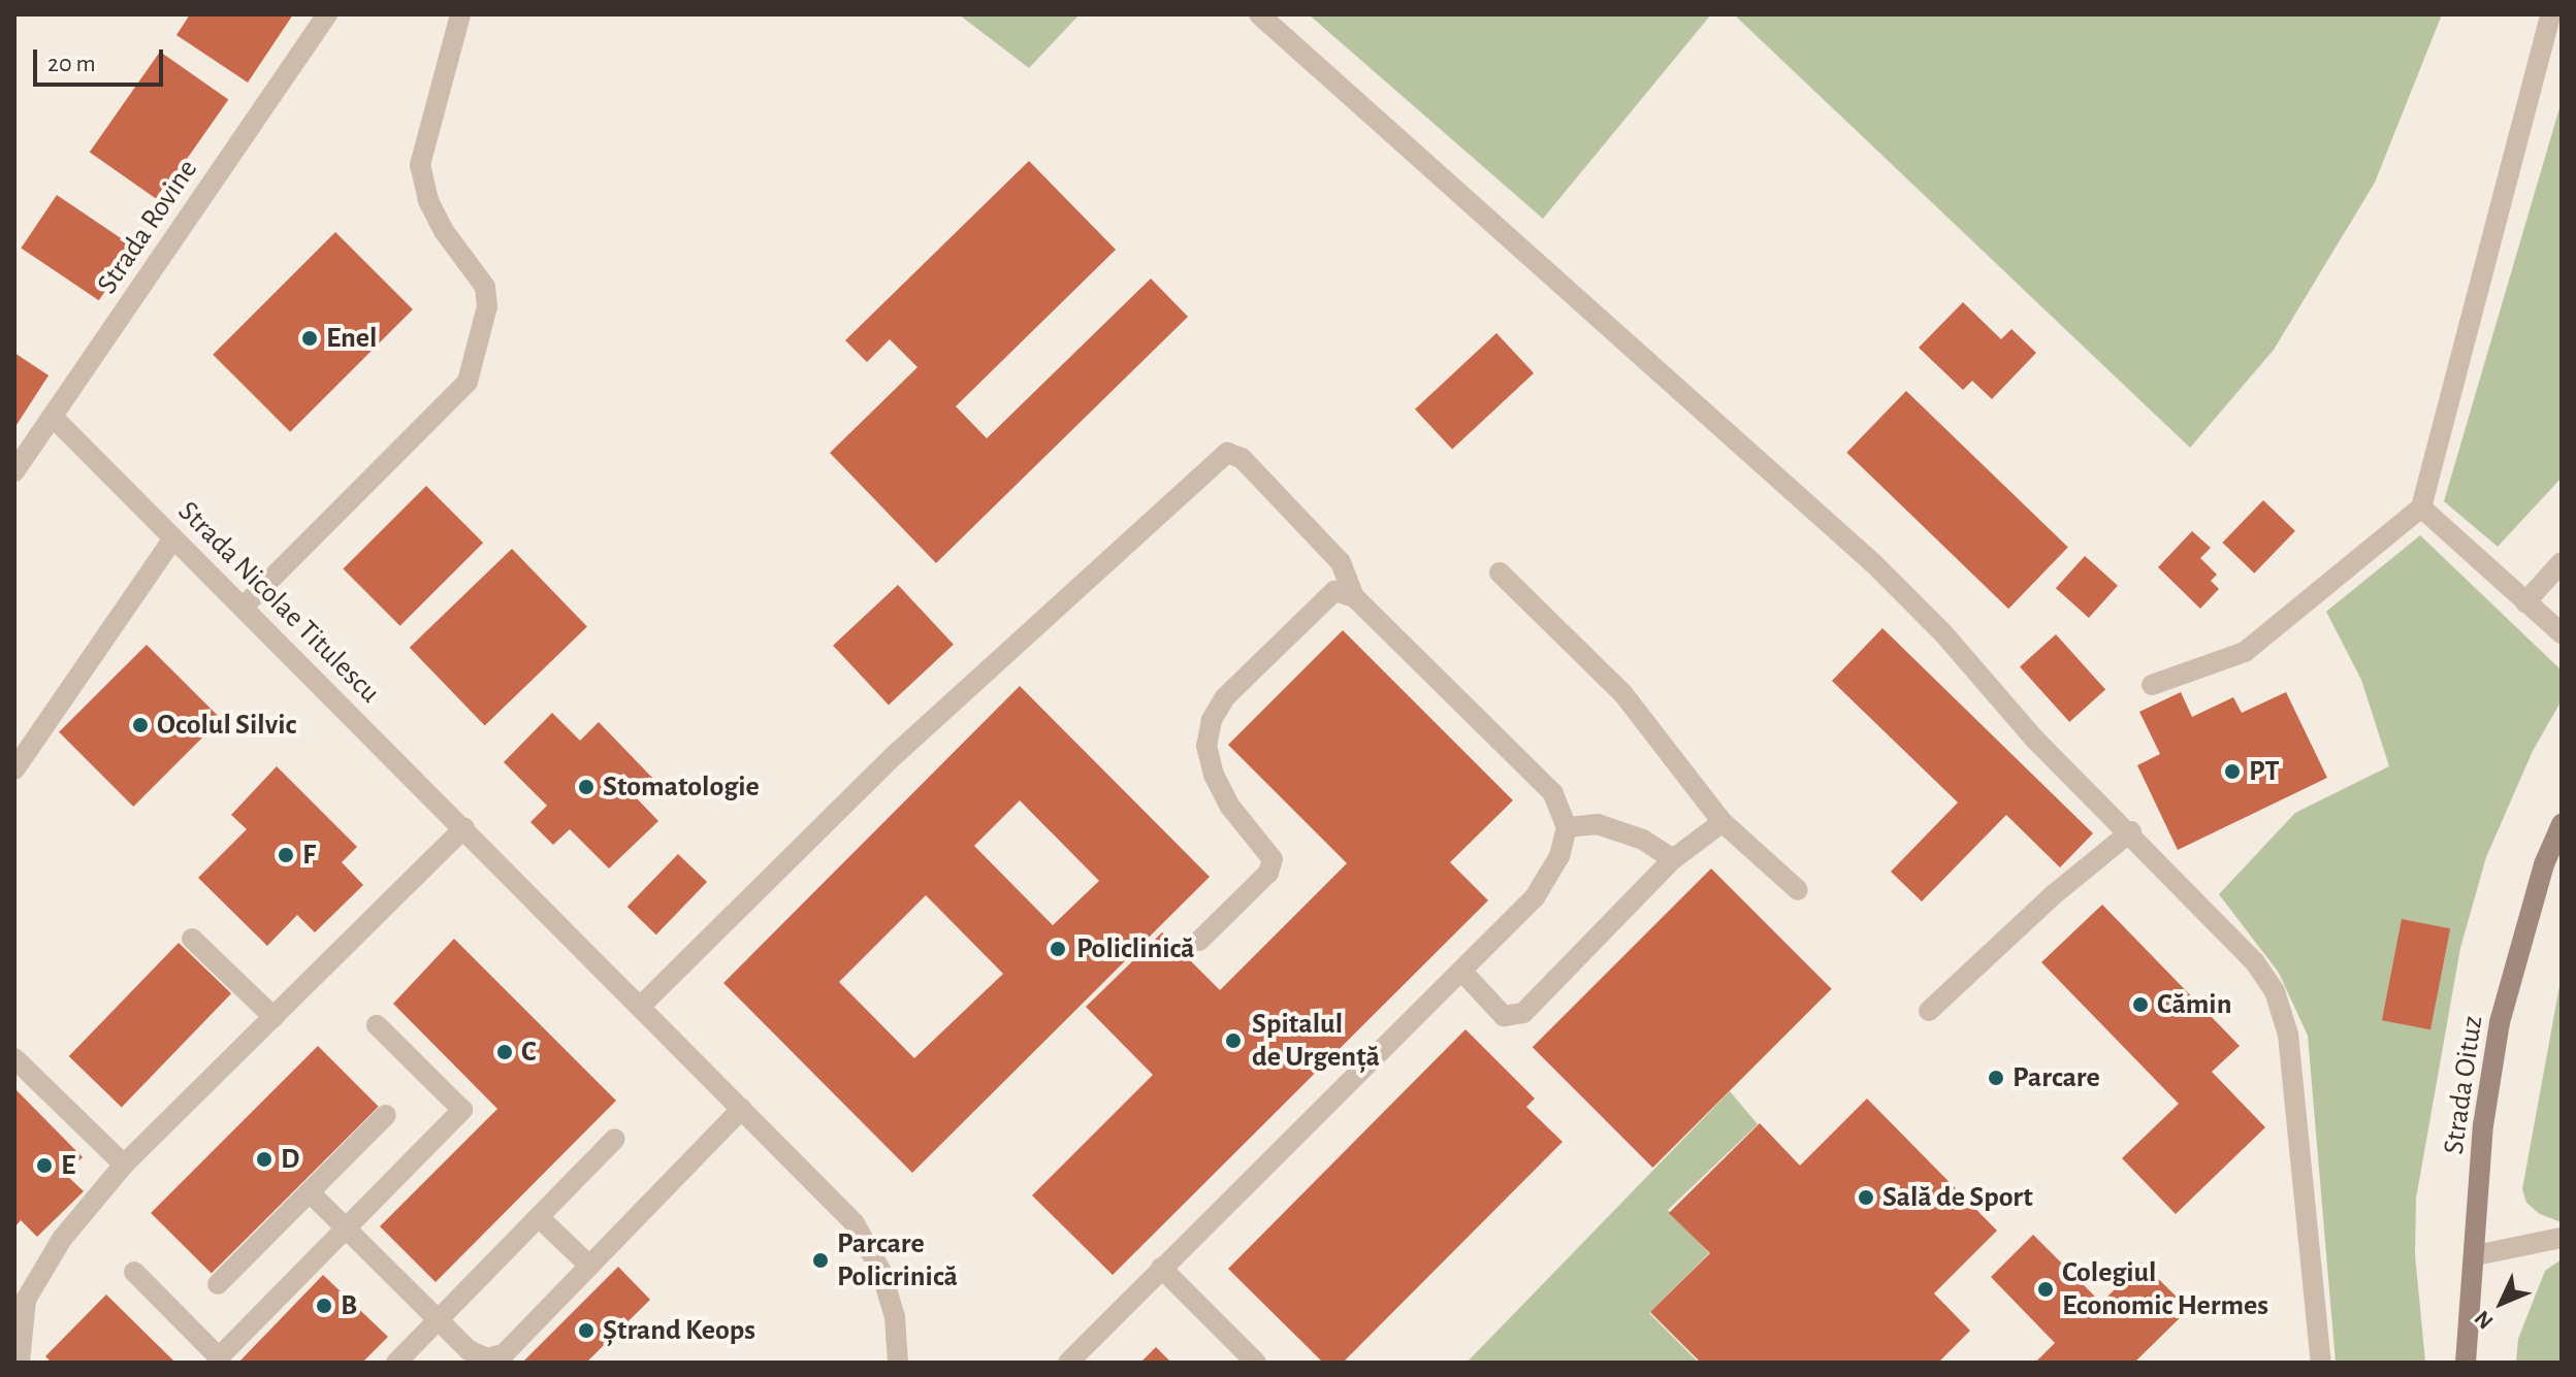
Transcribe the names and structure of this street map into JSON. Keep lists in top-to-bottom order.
{
  "streets": {
    "street": ["Strada Rovine", "Strada Nicolae Titulescu", "Strada Oituz"]
  },
  "crossings": [
    ["Strada Rovine", "Strada Nicolae Titulescu"]
  ],
  "places": [
    "Enel",
    "Ocolul Silvic",
    "PT",
    "Stomatologie",
    "F",
    "Policlinică",
    "Cămin",
    "Spitalul de Urgență",
    "C",
    "Parcare",
    "D",
    "E",
    "Sală de Sport",
    "Parcare Policrinică",
    "Colegiul Economic Hermes",
    "B",
    "Ștrand Keops"
  ],
  "scale_bar": "20 m",
  "north": "bottom left"
}
